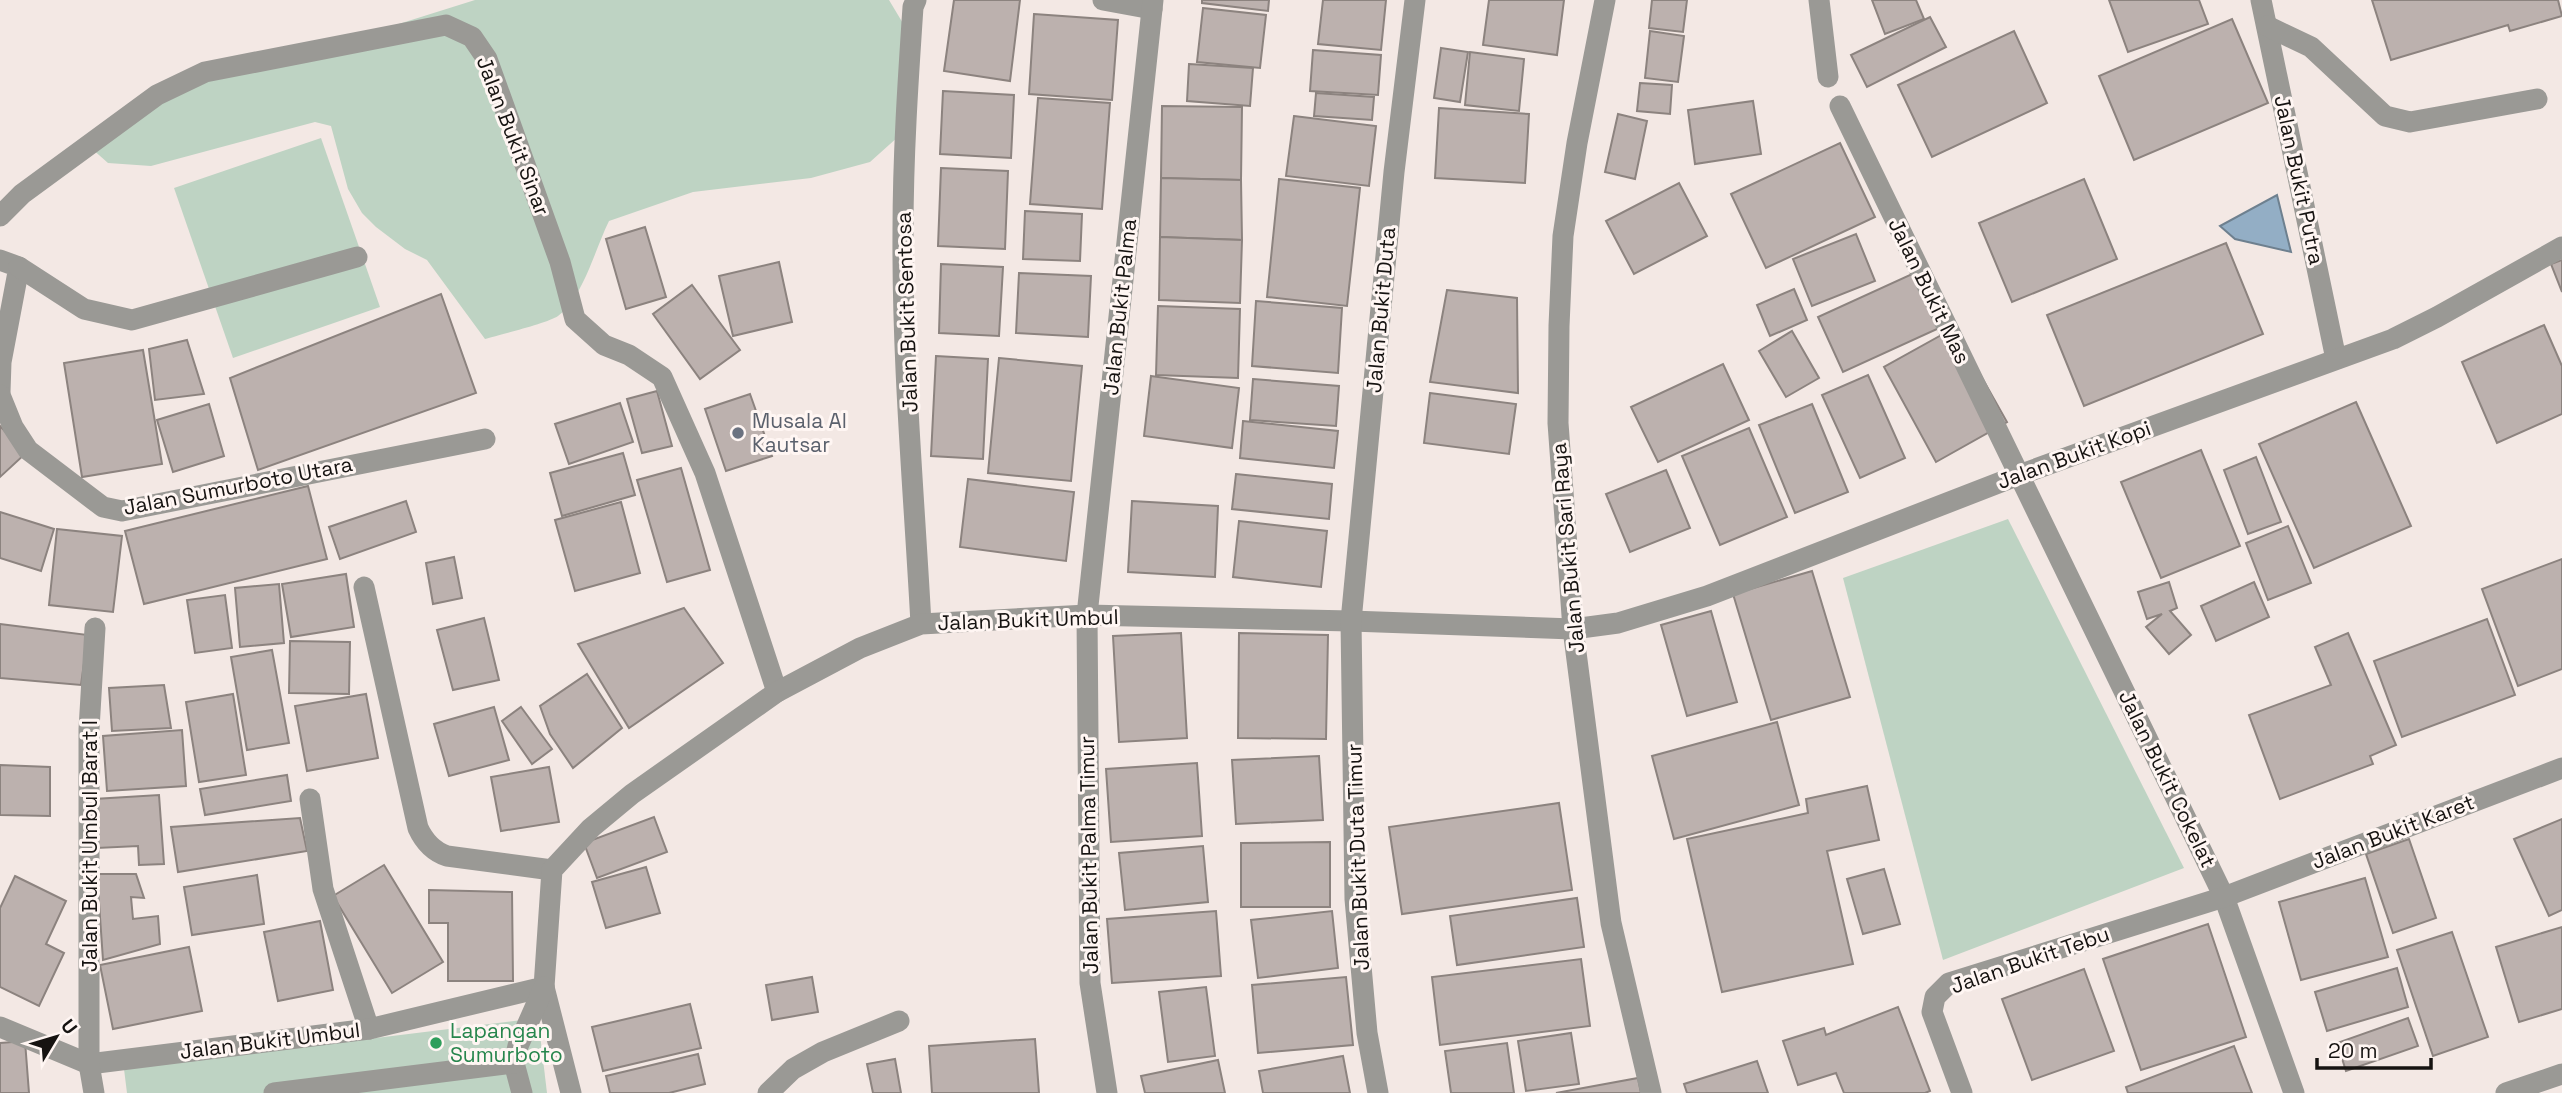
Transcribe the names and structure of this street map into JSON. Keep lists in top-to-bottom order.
{
  "streets": {
    "street": [
      "Jalan Bukit Sinar",
      "Jalan Bukit Putra",
      "Jalan Bukit Mas",
      "Jalan Bukit Palma",
      "Jalan Bukit Duta",
      "Jalan Bukit Sentosa",
      "Jalan Bukit Kopi",
      "Jalan Sumurboto Utara",
      "Jalan Bukit Sari Raya",
      "Jalan Bukit Umbul",
      "Jalan Bukit Cokelat",
      "Jalan Bukit Karet",
      "Jalan Bukit Umbul Barat I",
      "Jalan Bukit Palma Timur",
      "Jalan Bukit Duta Timur",
      "Jalan Bukit Tebu"
    ]
  },
  "crossings": [
    ["Jalan Bukit Sinar", "Jalan Bukit Umbul"],
    ["Jalan Bukit Putra", "Jalan Bukit Kopi"],
    ["Jalan Bukit Mas", "Jalan Bukit Kopi"],
    ["Jalan Bukit Mas", "Jalan Bukit Cokelat"],
    ["Jalan Bukit Palma", "Jalan Bukit Umbul"],
    ["Jalan Bukit Palma", "Jalan Bukit Palma Timur"],
    ["Jalan Bukit Duta", "Jalan Bukit Umbul"],
    ["Jalan Bukit Duta", "Jalan Bukit Duta Timur"],
    ["Jalan Bukit Sentosa", "Jalan Bukit Umbul"],
    ["Jalan Bukit Kopi", "Jalan Bukit Sari Raya"],
    ["Jalan Bukit Kopi", "Jalan Bukit Umbul"],
    ["Jalan Bukit Kopi", "Jalan Bukit Cokelat"],
    ["Jalan Bukit Sari Raya", "Jalan Bukit Umbul"],
    ["Jalan Bukit Umbul", "Jalan Bukit Umbul Barat I"],
    ["Jalan Bukit Umbul", "Jalan Bukit Palma Timur"],
    ["Jalan Bukit Umbul", "Jalan Bukit Duta Timur"],
    ["Jalan Bukit Cokelat", "Jalan Bukit Karet"],
    ["Jalan Bukit Cokelat", "Jalan Bukit Tebu"],
    ["Jalan Bukit Karet", "Jalan Bukit Tebu"]
  ],
  "places": ["Musala Al Kautsar", "Lapangan Sumurboto"],
  "scale_bar": "20 m",
  "north": "top right"
}
